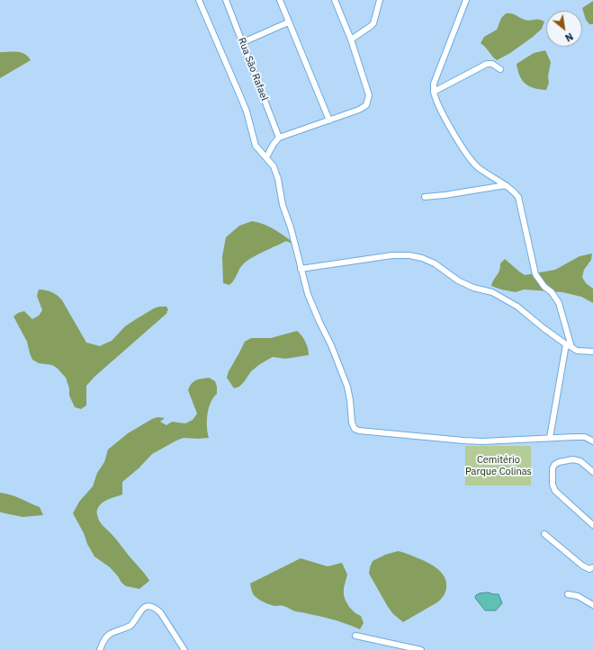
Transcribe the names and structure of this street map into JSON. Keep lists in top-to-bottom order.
{
  "streets": {
    "street": ["Rua São Rafael"]
  },
  "parks": ["Cemitério Parque Colinas"],
  "north": "bottom right"
}
